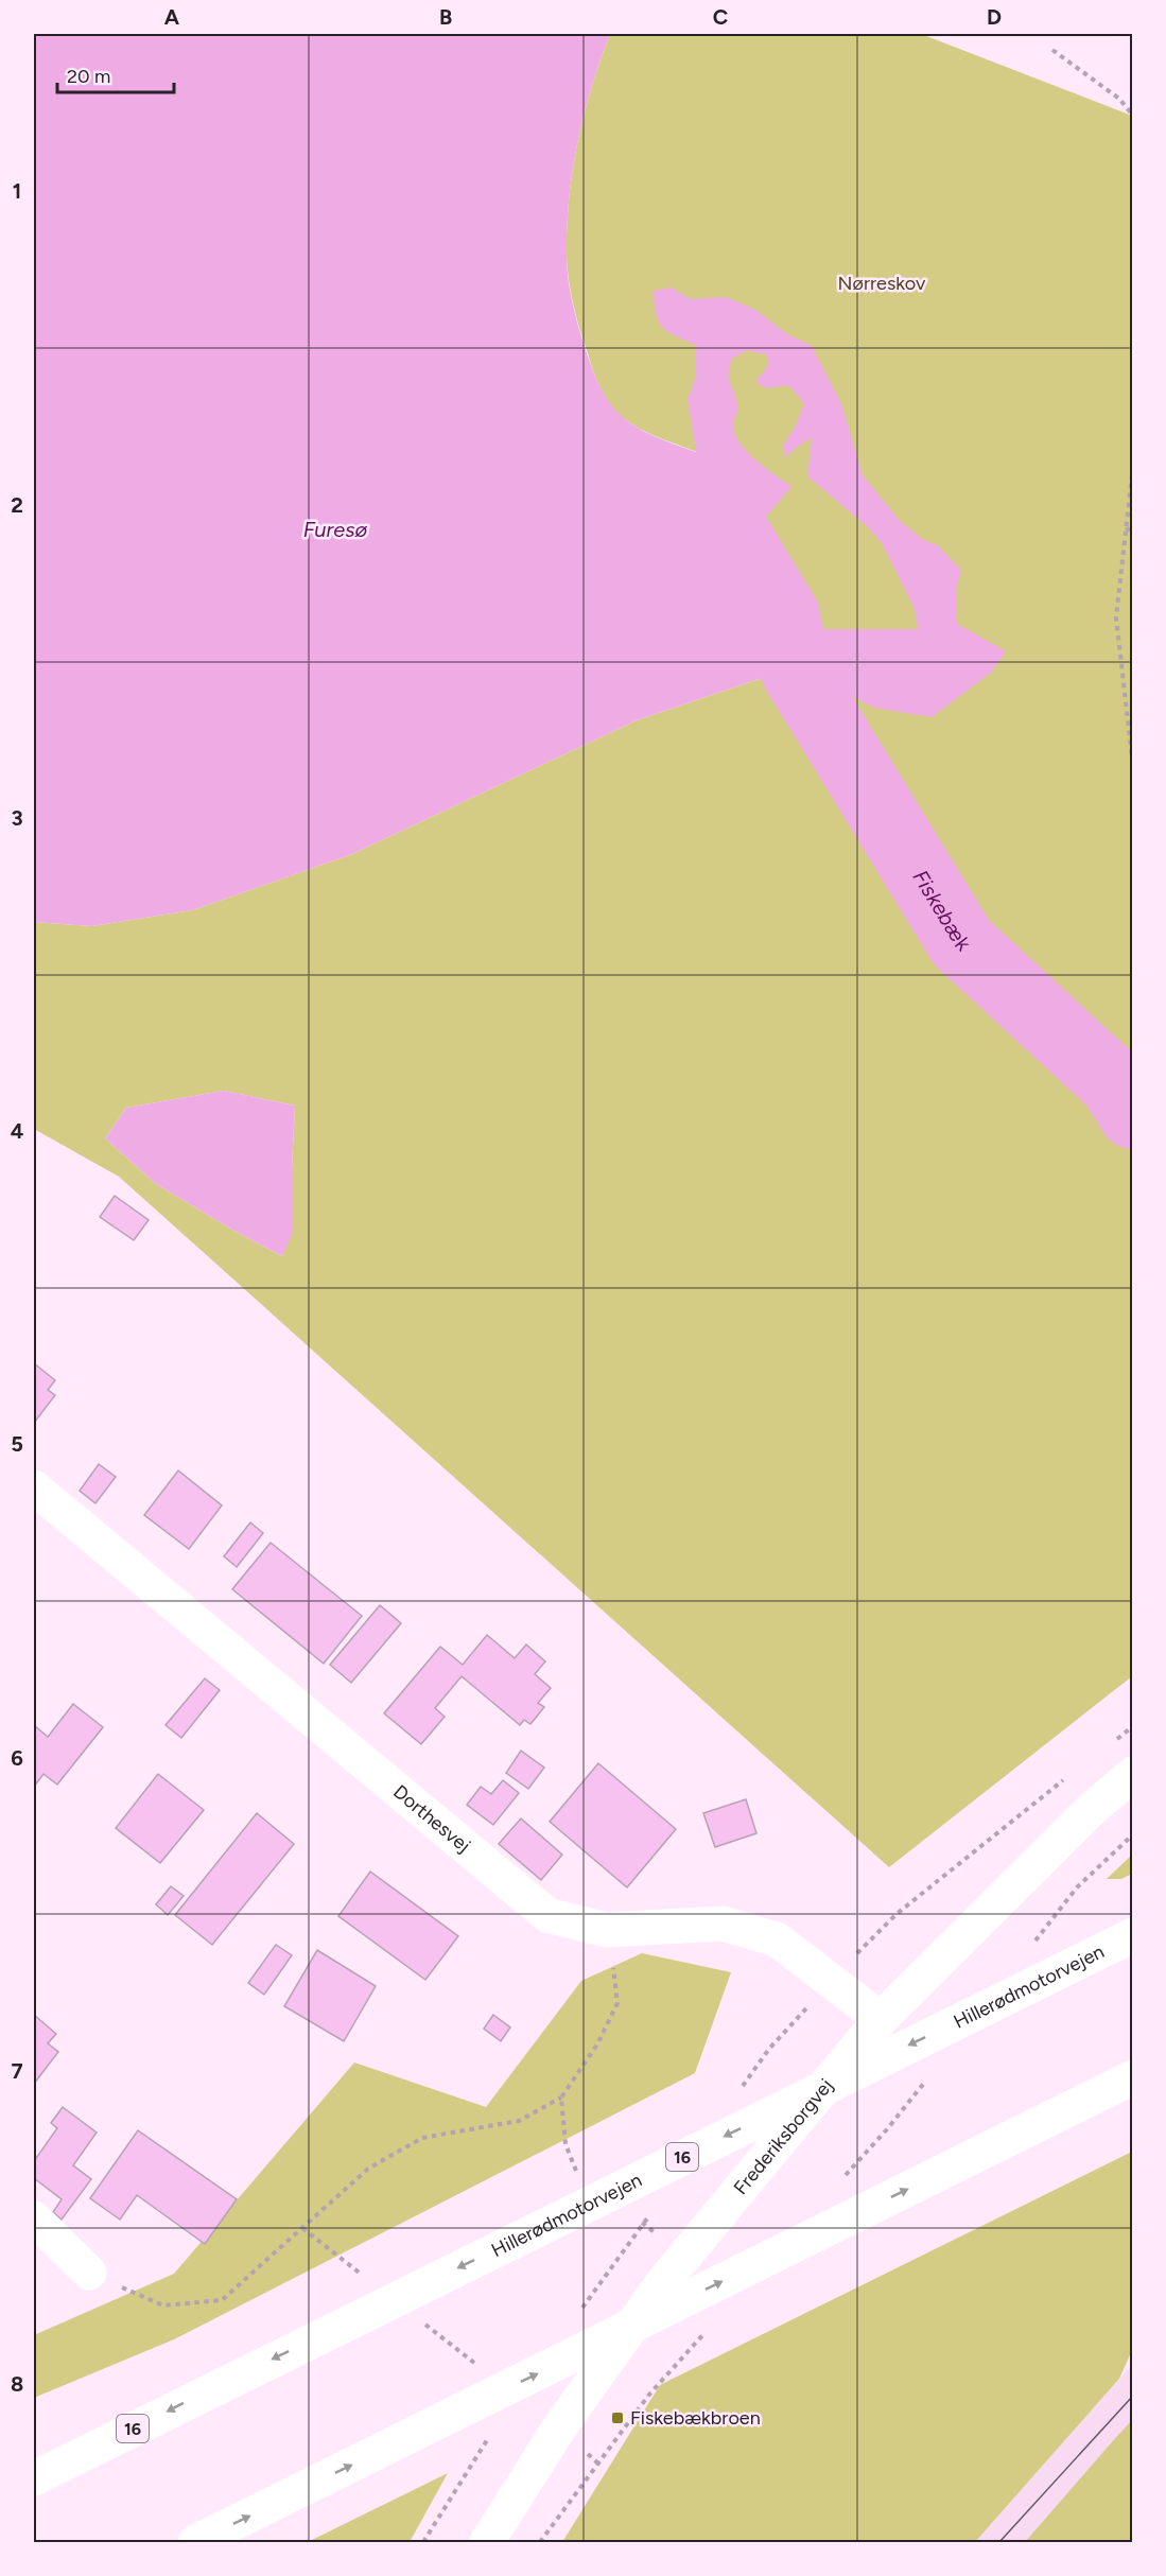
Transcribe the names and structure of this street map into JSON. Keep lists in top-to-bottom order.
{
  "streets": {
    "main road": [
      "Dorthesvej",
      "Hillerødmotorvejen",
      "Frederiksborgvej",
      "16"
    ]
  },
  "crossings": [
    ["Dorthesvej", "Frederiksborgvej"]
  ],
  "water": ["Furesø", "Fiskebæk"],
  "parks": ["Nørreskov"],
  "places": {
    "transit": ["Fiskebækbroen"]
  },
  "scale_bar": "20 m",
  "grid": {
    "columns": [
      "A",
      "B",
      "C",
      "D"
    ],
    "rows": [
      "1",
      "2",
      "3",
      "4",
      "5",
      "6",
      "7",
      "8"
    ]
  }
}
